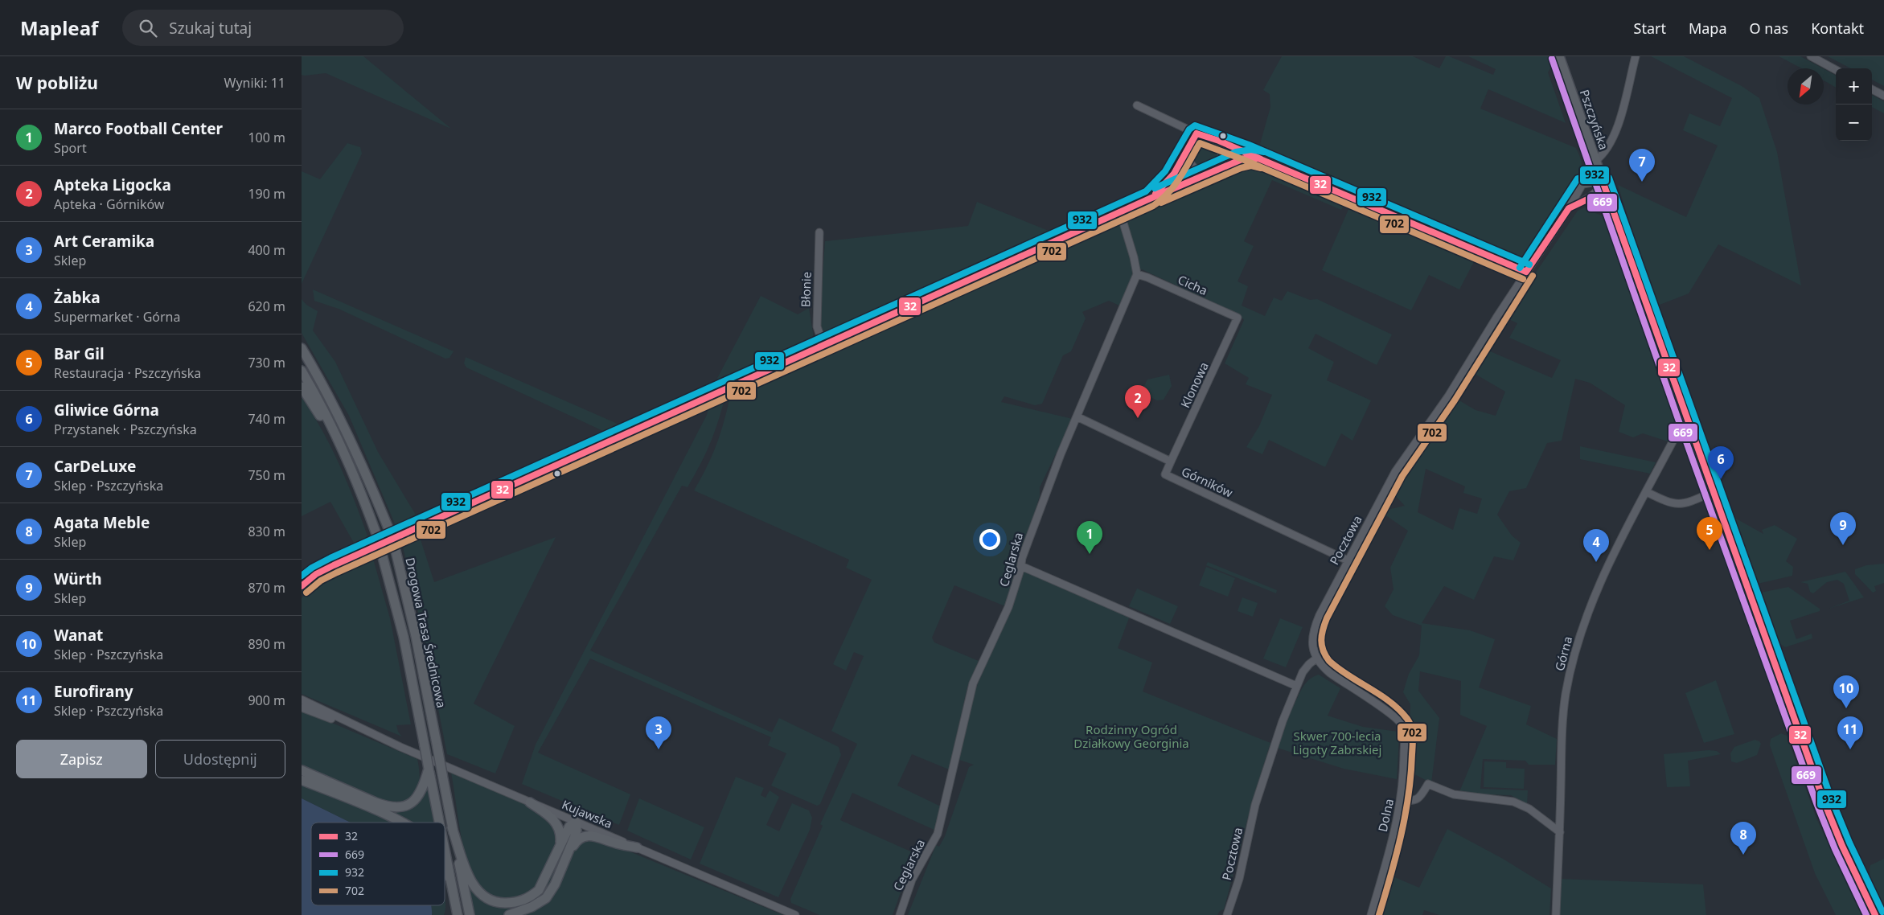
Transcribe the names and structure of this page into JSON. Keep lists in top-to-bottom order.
{
  "streets": {
    "main road": ["Pszczyńska", "Drogowa Trasa Średnicowa"],
    "street": [
      "Cicha",
      "Błonie",
      "Klonowa",
      "Górników",
      "Pocztowa",
      "Ceglarska",
      "Górna",
      "Kujawska",
      "Dolna"
    ]
  },
  "crossings": [
    ["Pszczyńska", "Pocztowa"],
    ["Pszczyńska", "Górna"],
    ["Cicha", "Klonowa"],
    ["Cicha", "Ceglarska"],
    ["Klonowa", "Górników"],
    ["Górników", "Pocztowa"],
    ["Górników", "Ceglarska"],
    ["Pocztowa", "Dolna"]
  ],
  "parks": ["Rodzinny Ogród Działkowy Georginia", "Skwer 700-lecia Ligoty Zabrskiej"],
  "lines": [
    "transit line 669",
    "transit line 932",
    "transit line 32",
    "transit line 702"
  ],
  "legend": [
    "32",
    "669",
    "932",
    "702"
  ],
  "north": "bottom left",
  "page": {
    "header": "Mapleaf",
    "search": "Szukaj tutaj",
    "nav": [
      "Start",
      "Mapa",
      "O nas",
      "Kontakt"
    ],
    "heading": ["W pobliżu", "Wyniki: 11"],
    "map_buttons": ["+", "−"],
    "list": [
      {
        "mark": "1",
        "name": "Marco Football Center",
        "note": "Sport",
        "value": "100 m"
      },
      {
        "mark": "2",
        "name": "Apteka Ligocka",
        "note": "Apteka · Górników",
        "value": "190 m"
      },
      {
        "mark": "3",
        "name": "Art Ceramika",
        "note": "Sklep",
        "value": "400 m"
      },
      {
        "mark": "4",
        "name": "Żabka",
        "note": "Supermarket · Górna",
        "value": "620 m"
      },
      {
        "mark": "5",
        "name": "Bar Gil",
        "note": "Restauracja · Pszczyńska",
        "value": "730 m"
      },
      {
        "mark": "6",
        "name": "Gliwice Górna",
        "note": "Przystanek · Pszczyńska",
        "value": "740 m"
      },
      {
        "mark": "7",
        "name": "CarDeLuxe",
        "note": "Sklep · Pszczyńska",
        "value": "750 m"
      },
      {
        "mark": "8",
        "name": "Agata Meble",
        "note": "Sklep",
        "value": "830 m"
      },
      {
        "mark": "9",
        "name": "Würth",
        "note": "Sklep",
        "value": "870 m"
      },
      {
        "mark": "10",
        "name": "Wanat",
        "note": "Sklep · Pszczyńska",
        "value": "890 m"
      },
      {
        "mark": "11",
        "name": "Eurofirany",
        "note": "Sklep · Pszczyńska",
        "value": "900 m"
      }
    ],
    "pins": [
      "7",
      "2",
      "6",
      "9",
      "5",
      "1",
      "4",
      "10",
      "3",
      "11",
      "8"
    ],
    "buttons": ["Zapisz", "Udostępnij"]
  }
}
